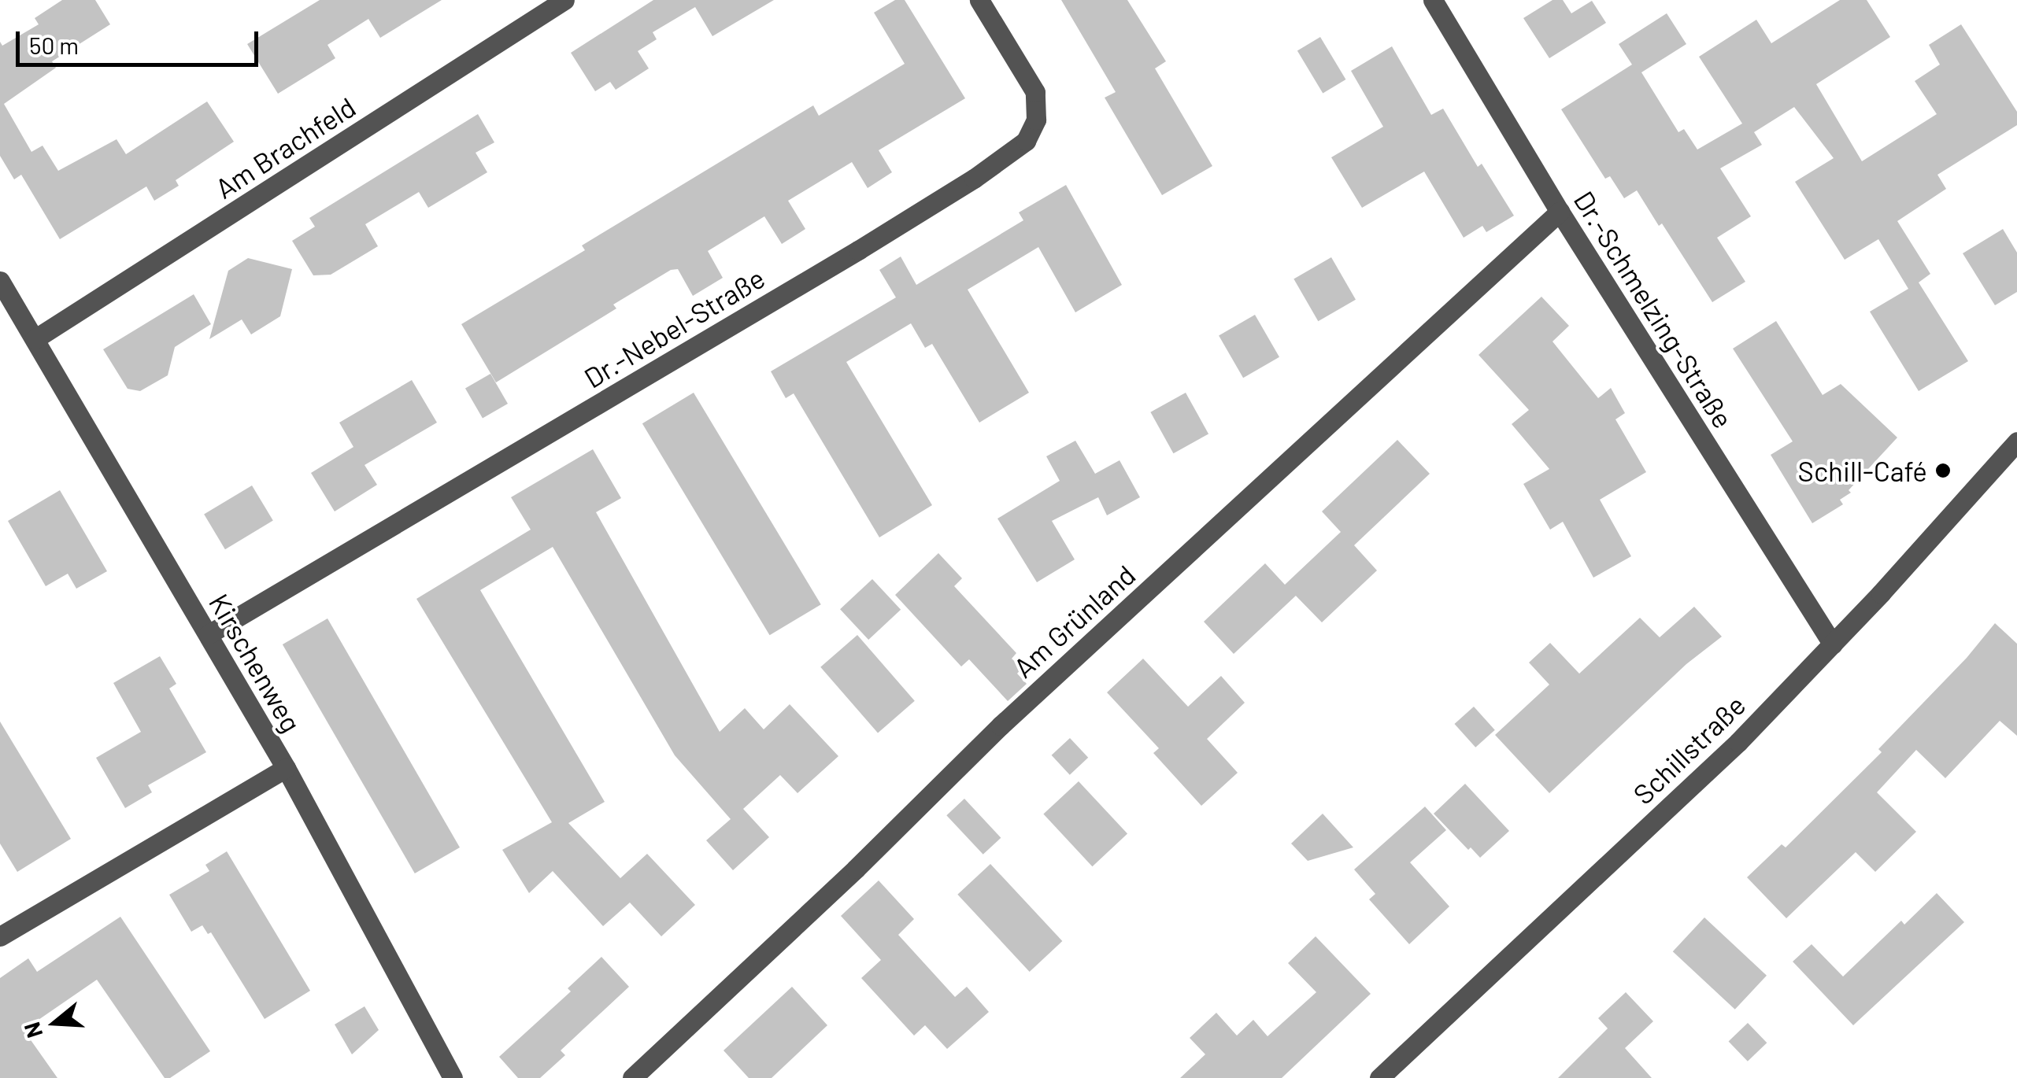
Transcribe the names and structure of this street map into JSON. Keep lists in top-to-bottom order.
{
  "streets": {
    "street": [
      "Am Brachfeld",
      "Dr.-Schmelzing-Straße",
      "Dr.-Nebel-Straße",
      "Am Grünland",
      "Kirschenweg",
      "Schillstraße"
    ]
  },
  "crossings": [
    ["Am Brachfeld", "Kirschenweg"],
    ["Dr.-Schmelzing-Straße", "Am Grünland"],
    ["Dr.-Schmelzing-Straße", "Schillstraße"],
    ["Dr.-Nebel-Straße", "Kirschenweg"]
  ],
  "places": ["Schill-Café"],
  "scale_bar": "50 m",
  "north": "left"
}
